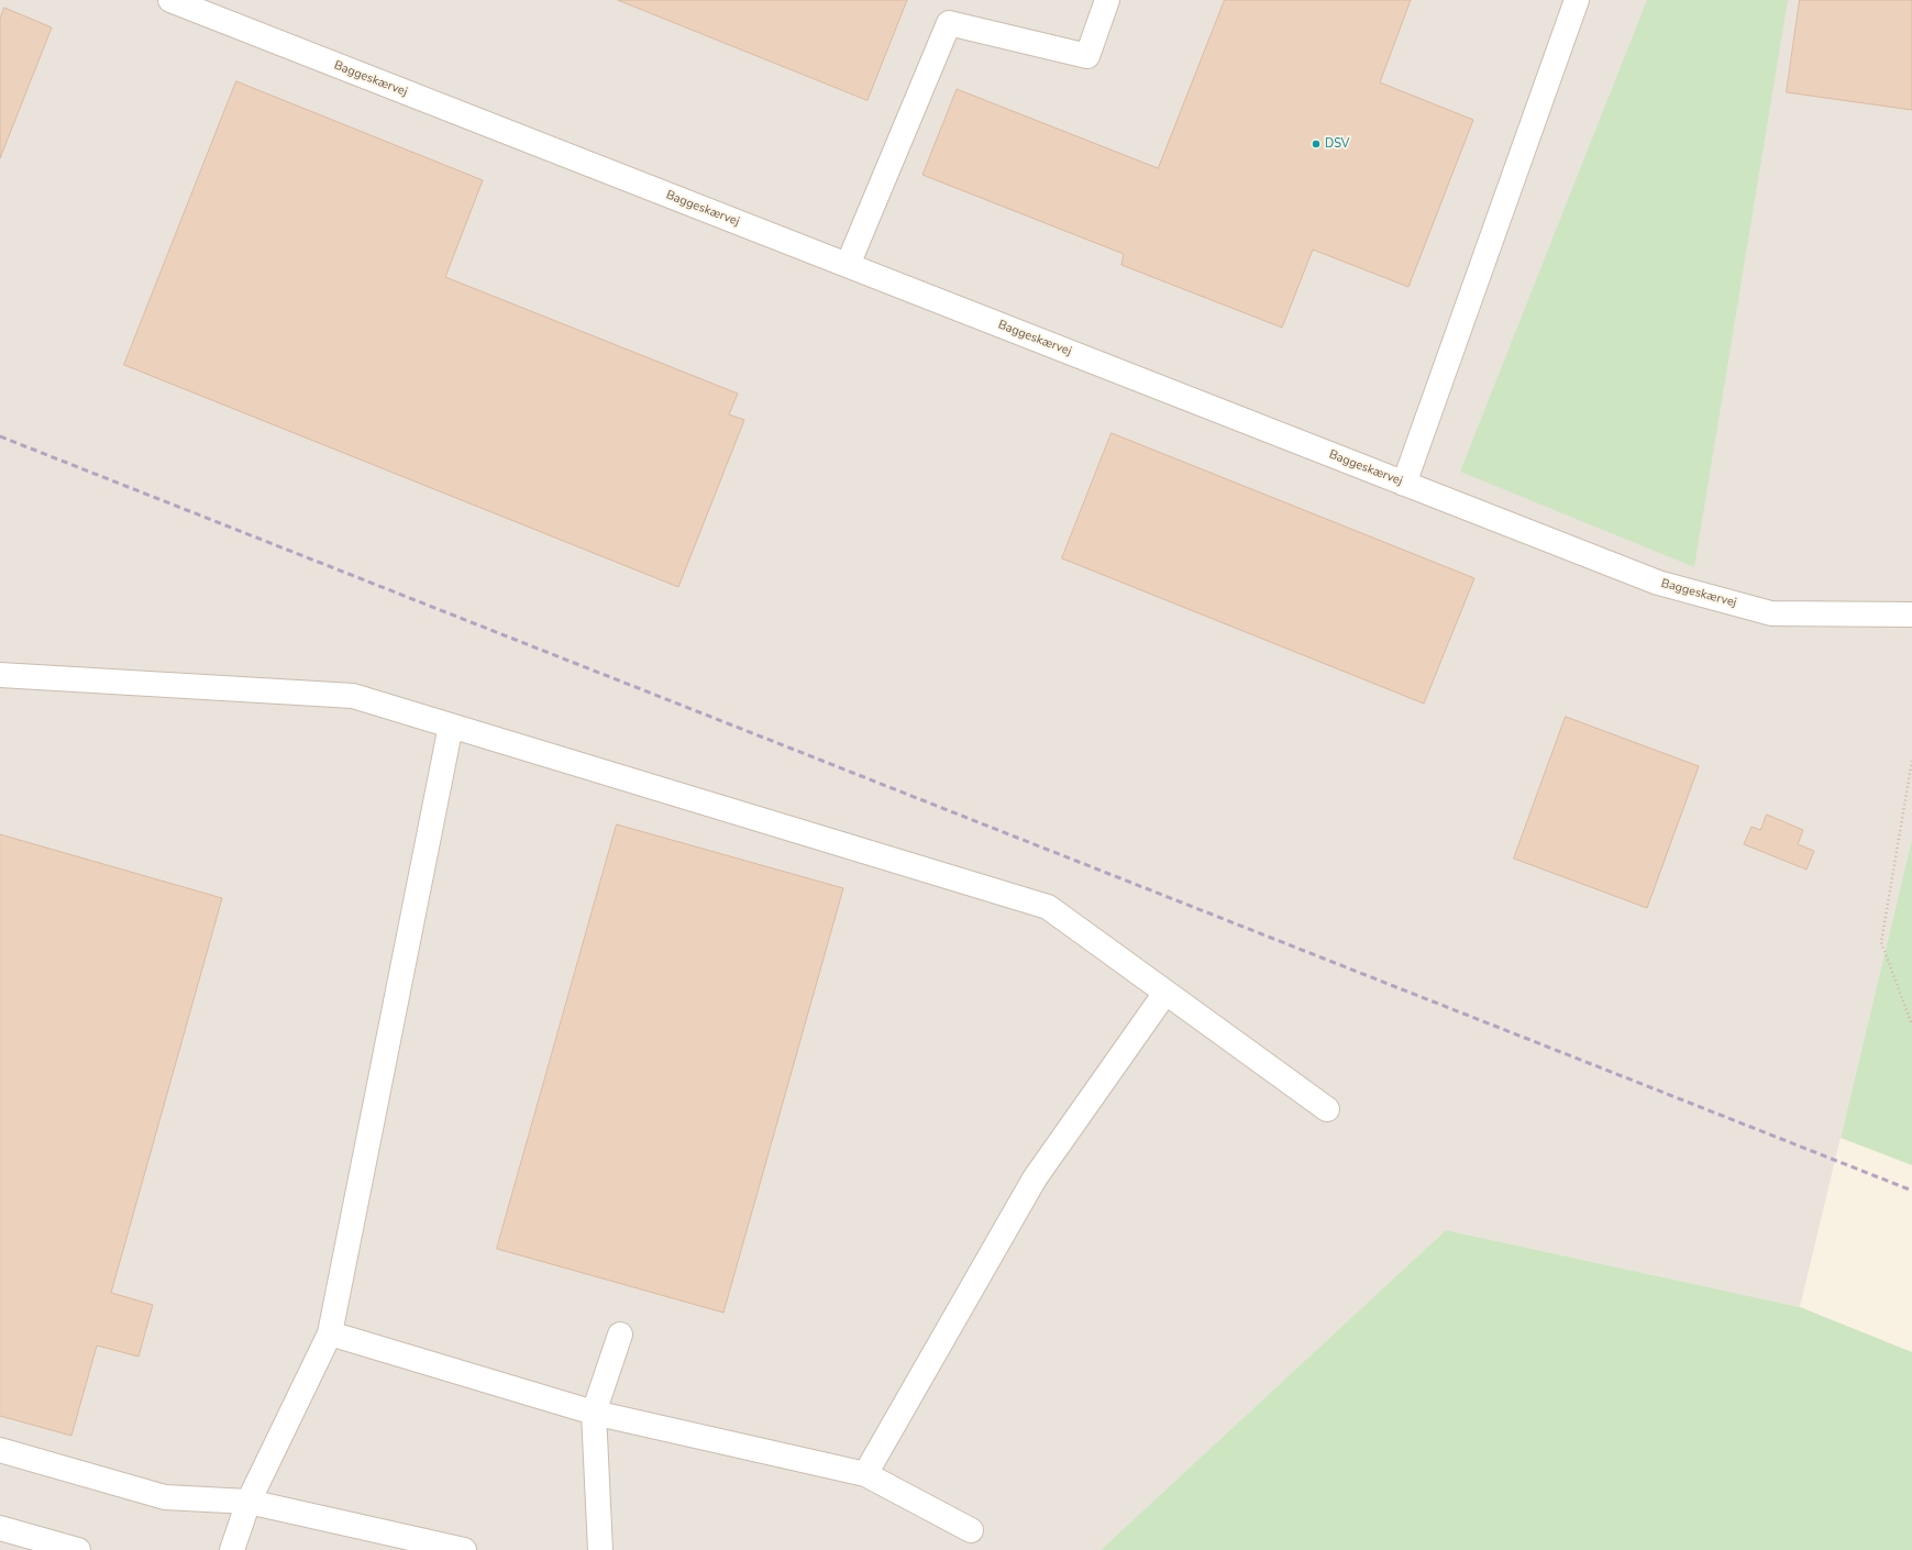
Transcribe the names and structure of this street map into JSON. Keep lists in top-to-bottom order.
{
  "streets": {
    "street": ["Baggeskærvej"]
  },
  "places": ["DSV"]
}
